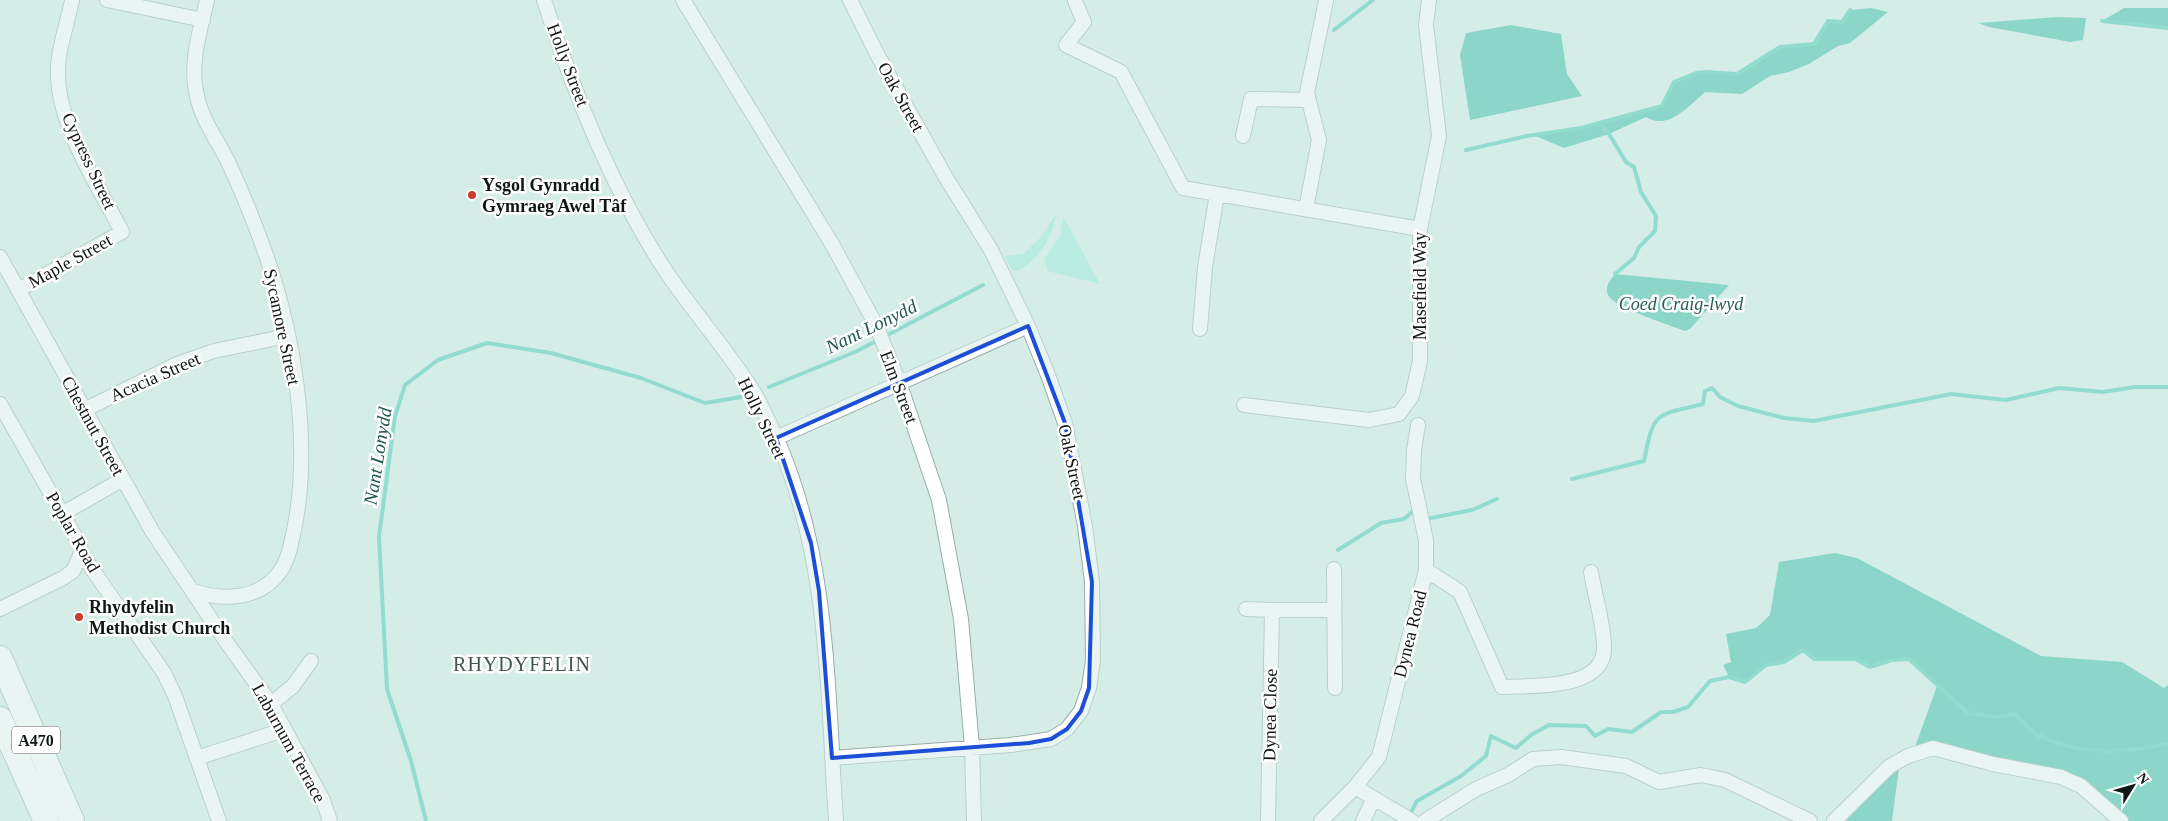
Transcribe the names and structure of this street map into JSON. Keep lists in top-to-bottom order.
{
  "streets": {
    "highway": ["A470"],
    "street": [
      "Holly Street",
      "Oak Street",
      "Cypress Street",
      "Maple Street",
      "Masefield Way",
      "Sycamore Street",
      "Acacia Street",
      "Elm Street",
      "Chestnut Street",
      "Poplar Road",
      "Dynea Road",
      "Dynea Close",
      "Laburnum Terrace"
    ]
  },
  "crossings": [
    ["Holly Street", "Oak Street"],
    ["Oak Street", "Elm Street"],
    ["Cypress Street", "Maple Street"],
    ["Maple Street", "Chestnut Street"],
    ["Sycamore Street", "Acacia Street"],
    ["Sycamore Street", "Chestnut Street"],
    ["Sycamore Street", "Laburnum Terrace"],
    ["Acacia Street", "Chestnut Street"],
    ["Chestnut Street", "Laburnum Terrace"]
  ],
  "districts": ["RHYDYFELIN"],
  "water": ["Nant Lonydd"],
  "parks": ["Coed Craig-lwyd"],
  "places": ["Ysgol Gynradd Gymraeg Awel Tâf", "Rhydyfelin Methodist Church"],
  "north": "top right"
}
